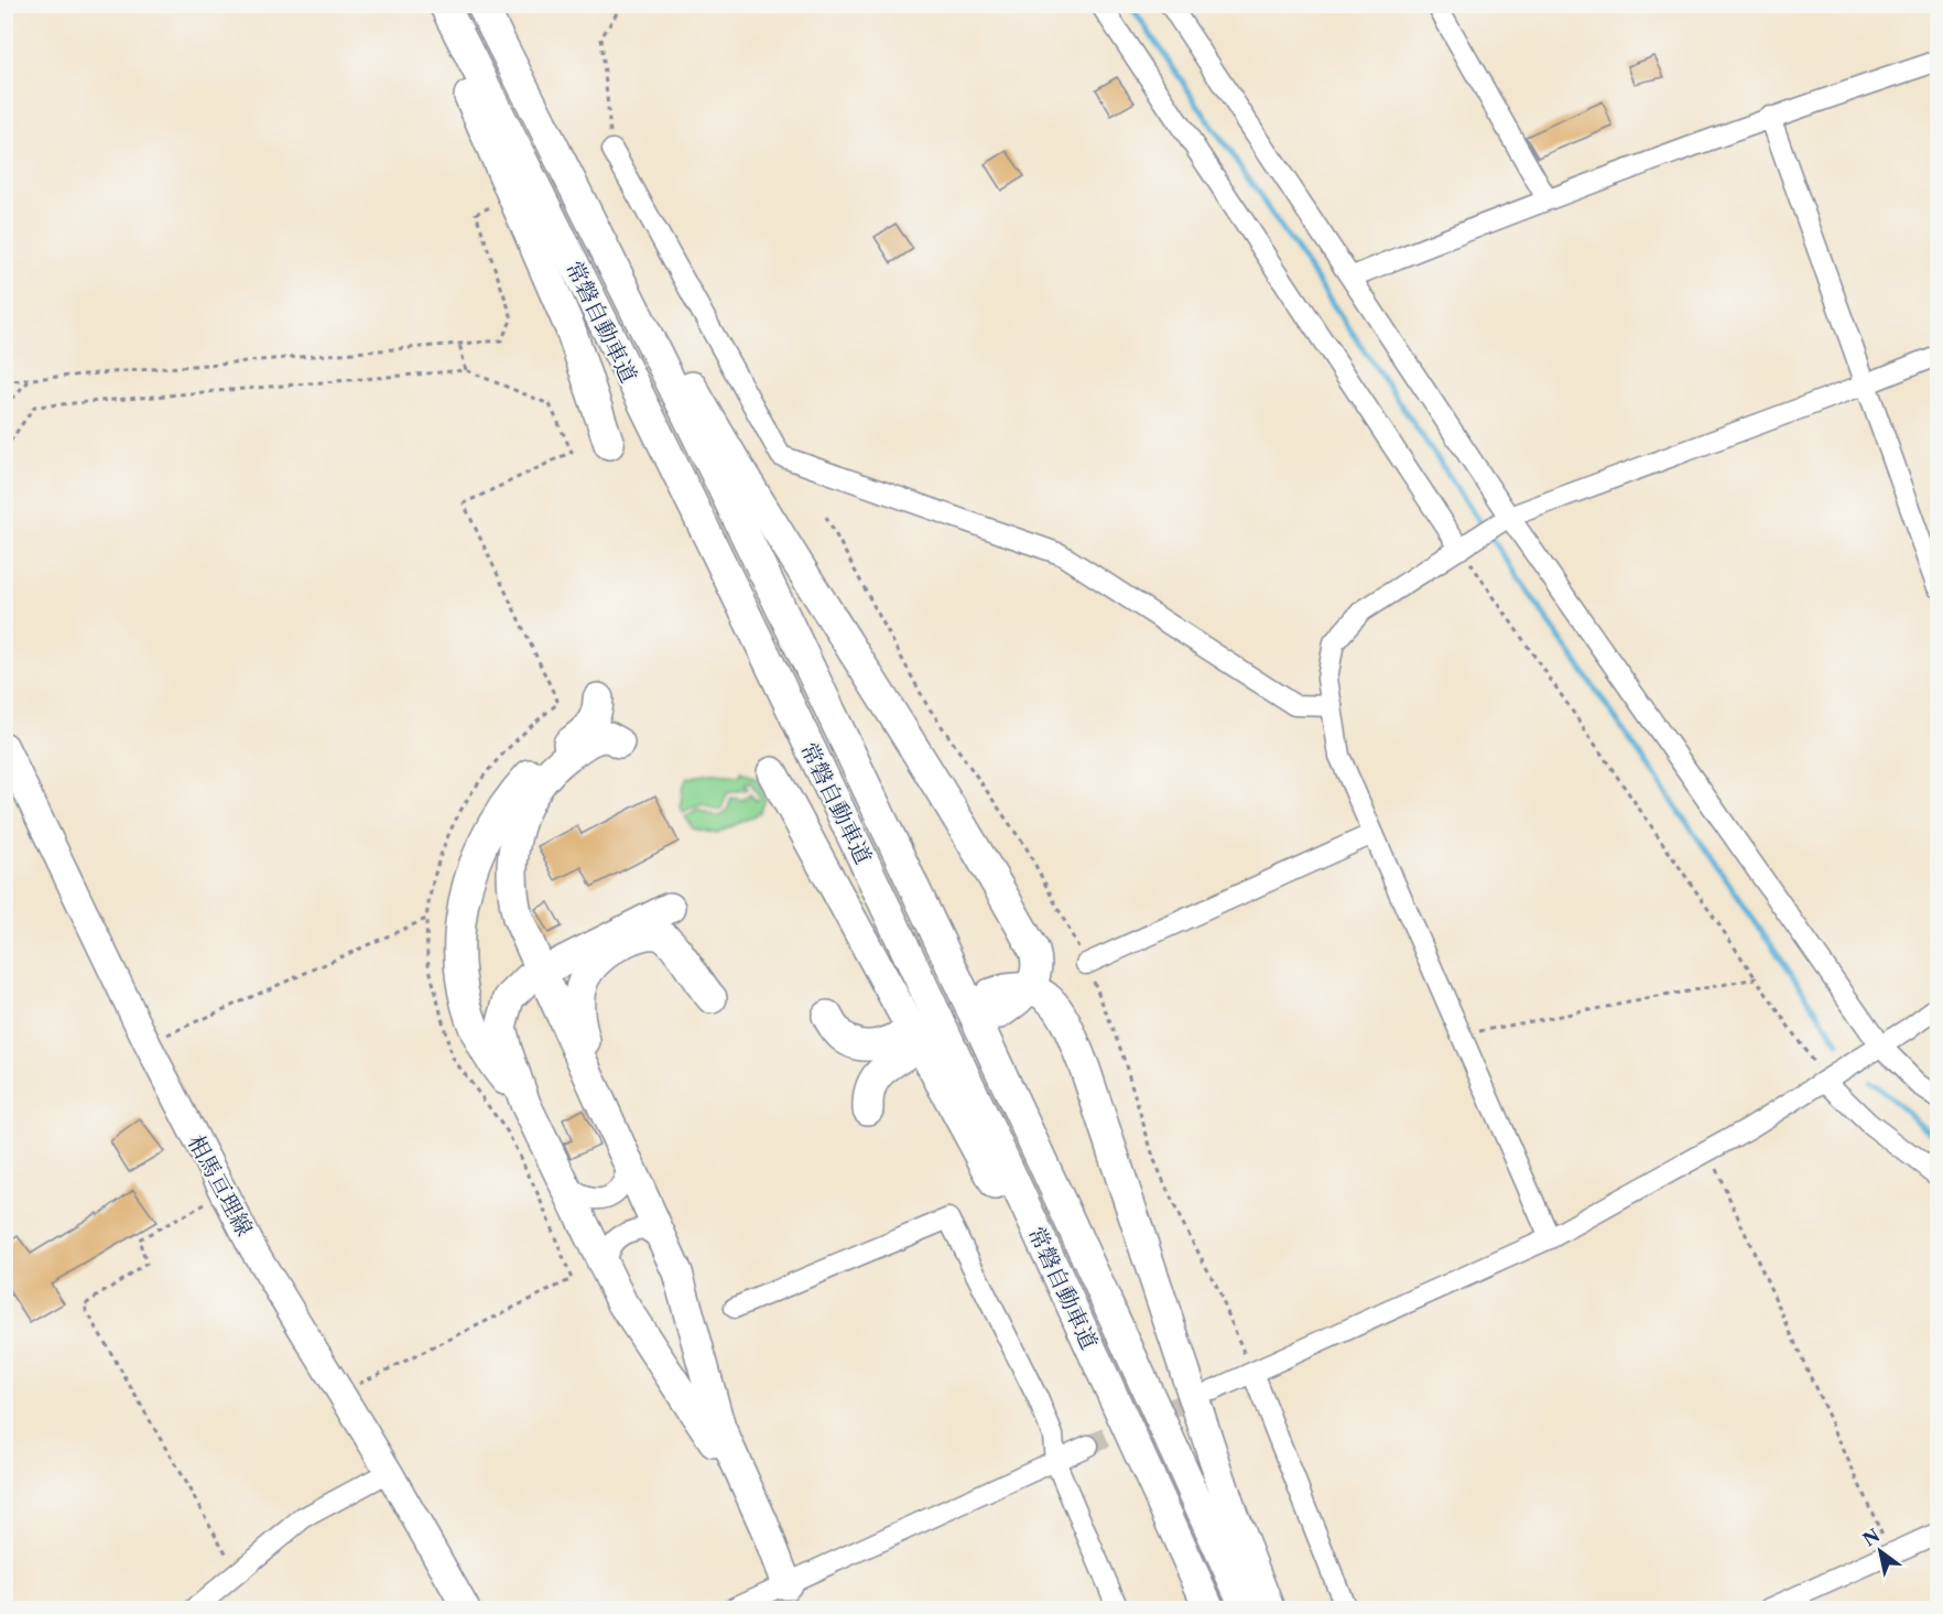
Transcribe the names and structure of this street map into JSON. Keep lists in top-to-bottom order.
{
  "streets": {
    "highway": ["常磐自動車道"],
    "main road": ["相馬亘理線"]
  },
  "north": "top left"
}
